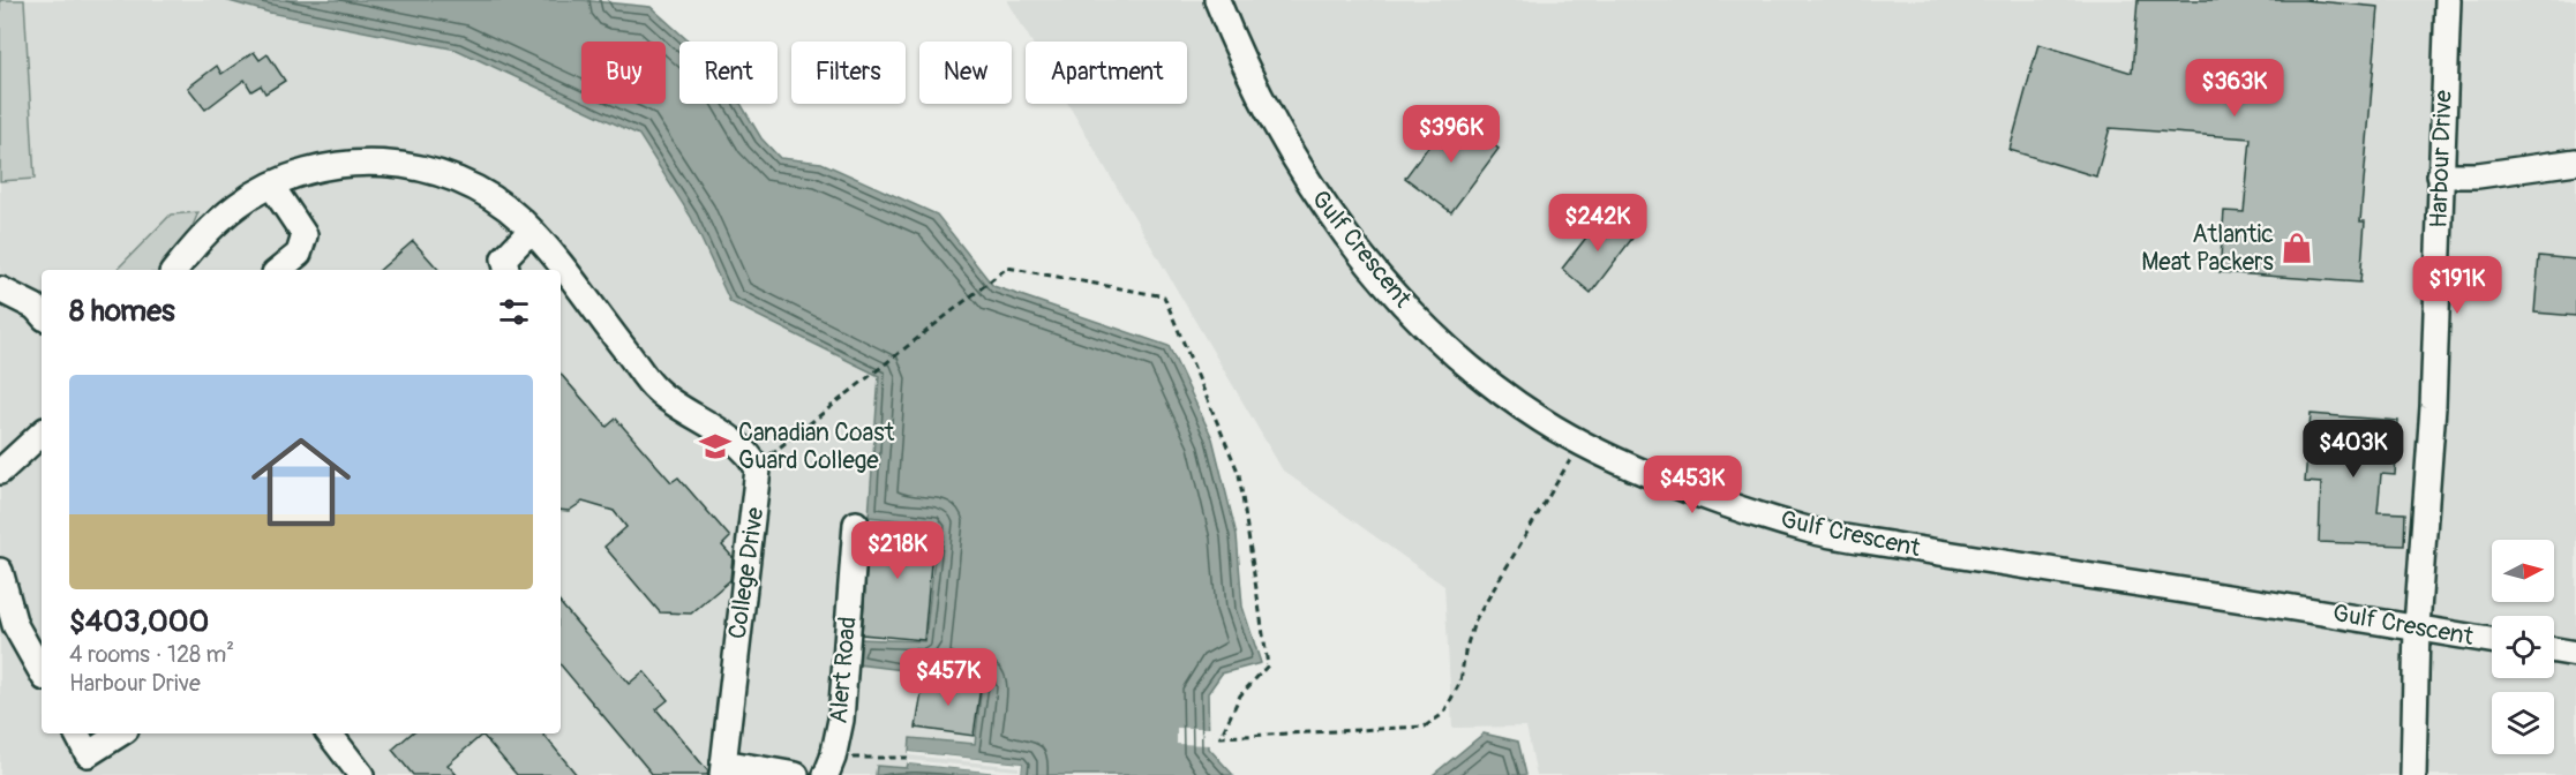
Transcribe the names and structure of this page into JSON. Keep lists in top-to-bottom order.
{
  "streets": {
    "street": [
      "Harbour Drive",
      "Gulf Crescent",
      "College Drive",
      "Alert Road"
    ]
  },
  "crossings": [
    ["Harbour Drive", "Gulf Crescent"]
  ],
  "places": {
    "shop": ["Atlantic Meat Packers"],
    "school or university": ["Canadian Coast Guard College"]
  },
  "north": "right",
  "page": {
    "chip": [
      "Buy",
      "Rent",
      "Filters",
      "New",
      "Apartment"
    ],
    "price": [
      "$363K",
      "$396K",
      "$242K",
      "$191K",
      "$403K",
      "$453K",
      "$218K",
      "$457K"
    ],
    "heading": "8 homes",
    "list": [
      {
        "name": "$403,000",
        "note": "4 rooms · 128 m² · Harbour Drive"
      }
    ]
  }
}
